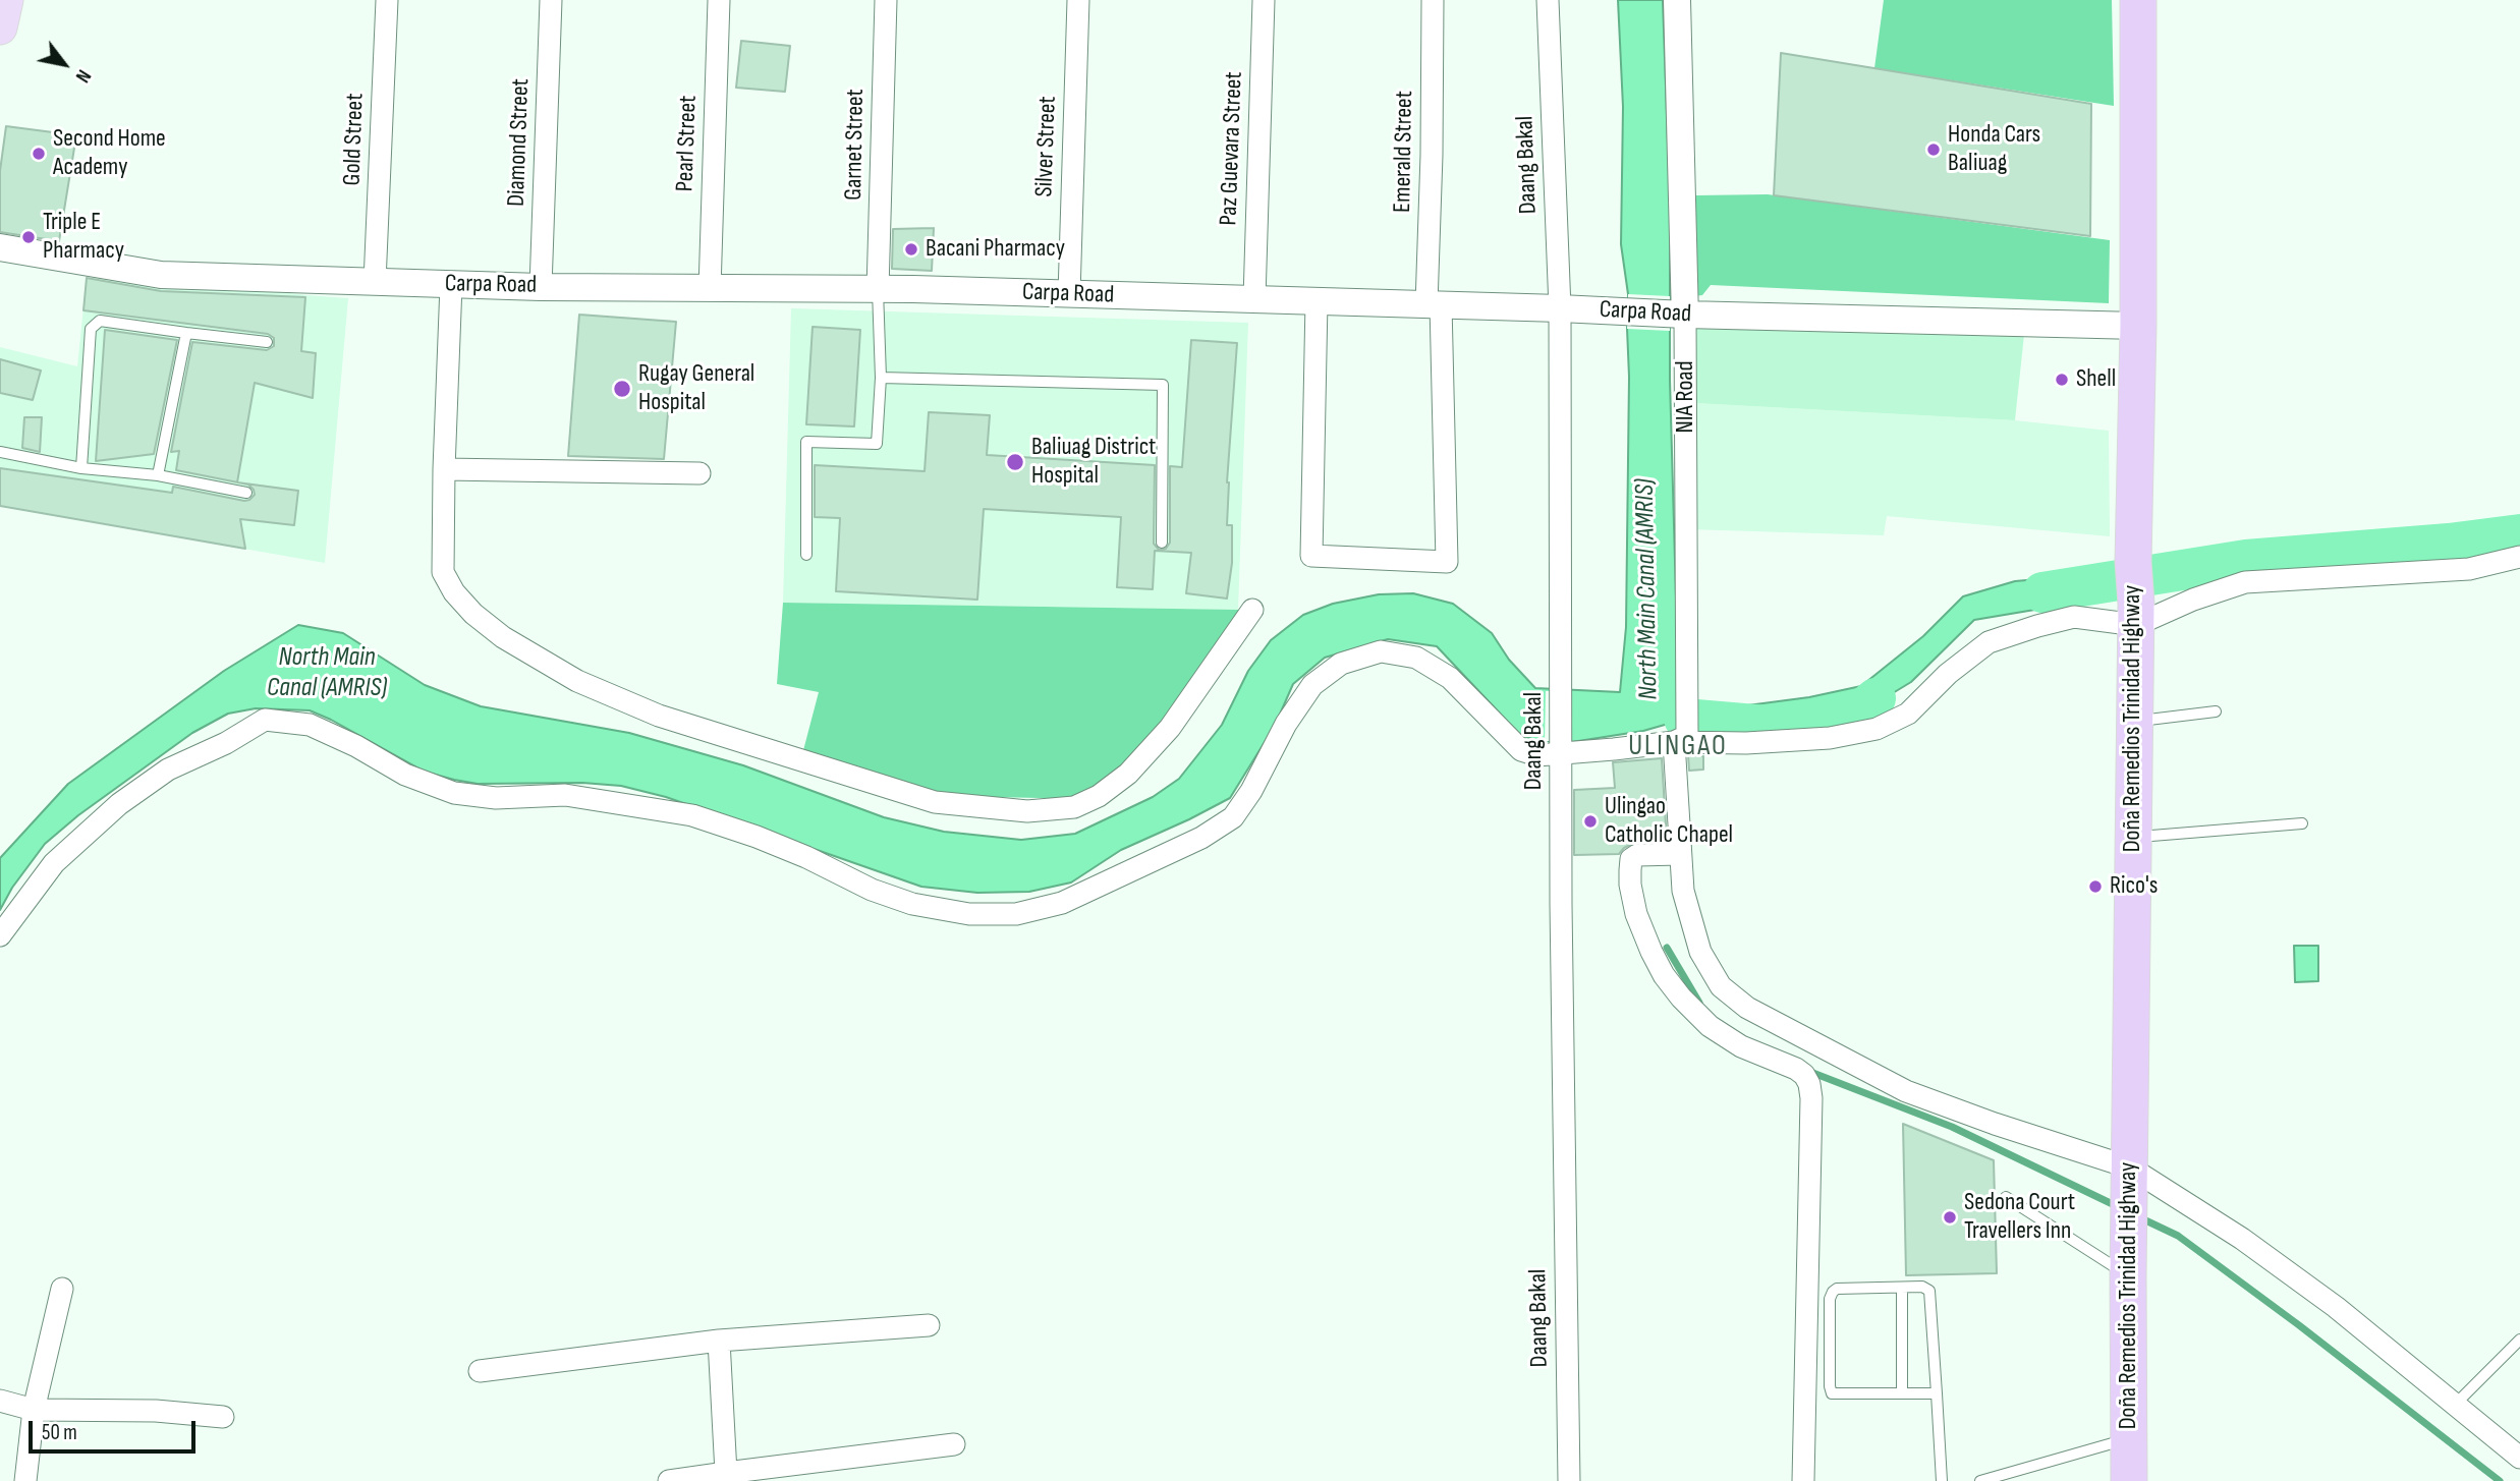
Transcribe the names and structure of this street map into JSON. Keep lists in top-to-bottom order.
{
  "streets": {
    "highway": ["Doña Remedios Trinidad Highway"],
    "street": [
      "Gold Street",
      "Diamond Street",
      "Pearl Street",
      "Garnet Street",
      "Silver Street",
      "Paz Guevara Street",
      "Emerald Street",
      "Daang Bakal",
      "Carpa Road",
      "NIA Road"
    ]
  },
  "crossings": [
    ["Gold Street", "Carpa Road"],
    ["Diamond Street", "Carpa Road"],
    ["Pearl Street", "Carpa Road"],
    ["Garnet Street", "Carpa Road"],
    ["Silver Street", "Carpa Road"],
    ["Paz Guevara Street", "Carpa Road"],
    ["Emerald Street", "Carpa Road"],
    ["Daang Bakal", "Carpa Road"],
    ["Carpa Road", "NIA Road"],
    ["Carpa Road", "Doña Remedios Trinidad Highway"],
    ["NIA Road", "Doña Remedios Trinidad Highway"]
  ],
  "districts": ["ULINGAO"],
  "water": ["North Main Canal (AMRIS)"],
  "places": [
    "Honda Cars Baliuag",
    "Second Home Academy",
    "Triple E Pharmacy",
    "Bacani Pharmacy",
    "Shell",
    "Rugay General Hospital",
    "Baliuag District Hospital",
    "Ulingao Catholic Chapel",
    "Rico's",
    "Sedona Court Travellers Inn"
  ],
  "scale_bar": "50 m",
  "north": "bottom right"
}
